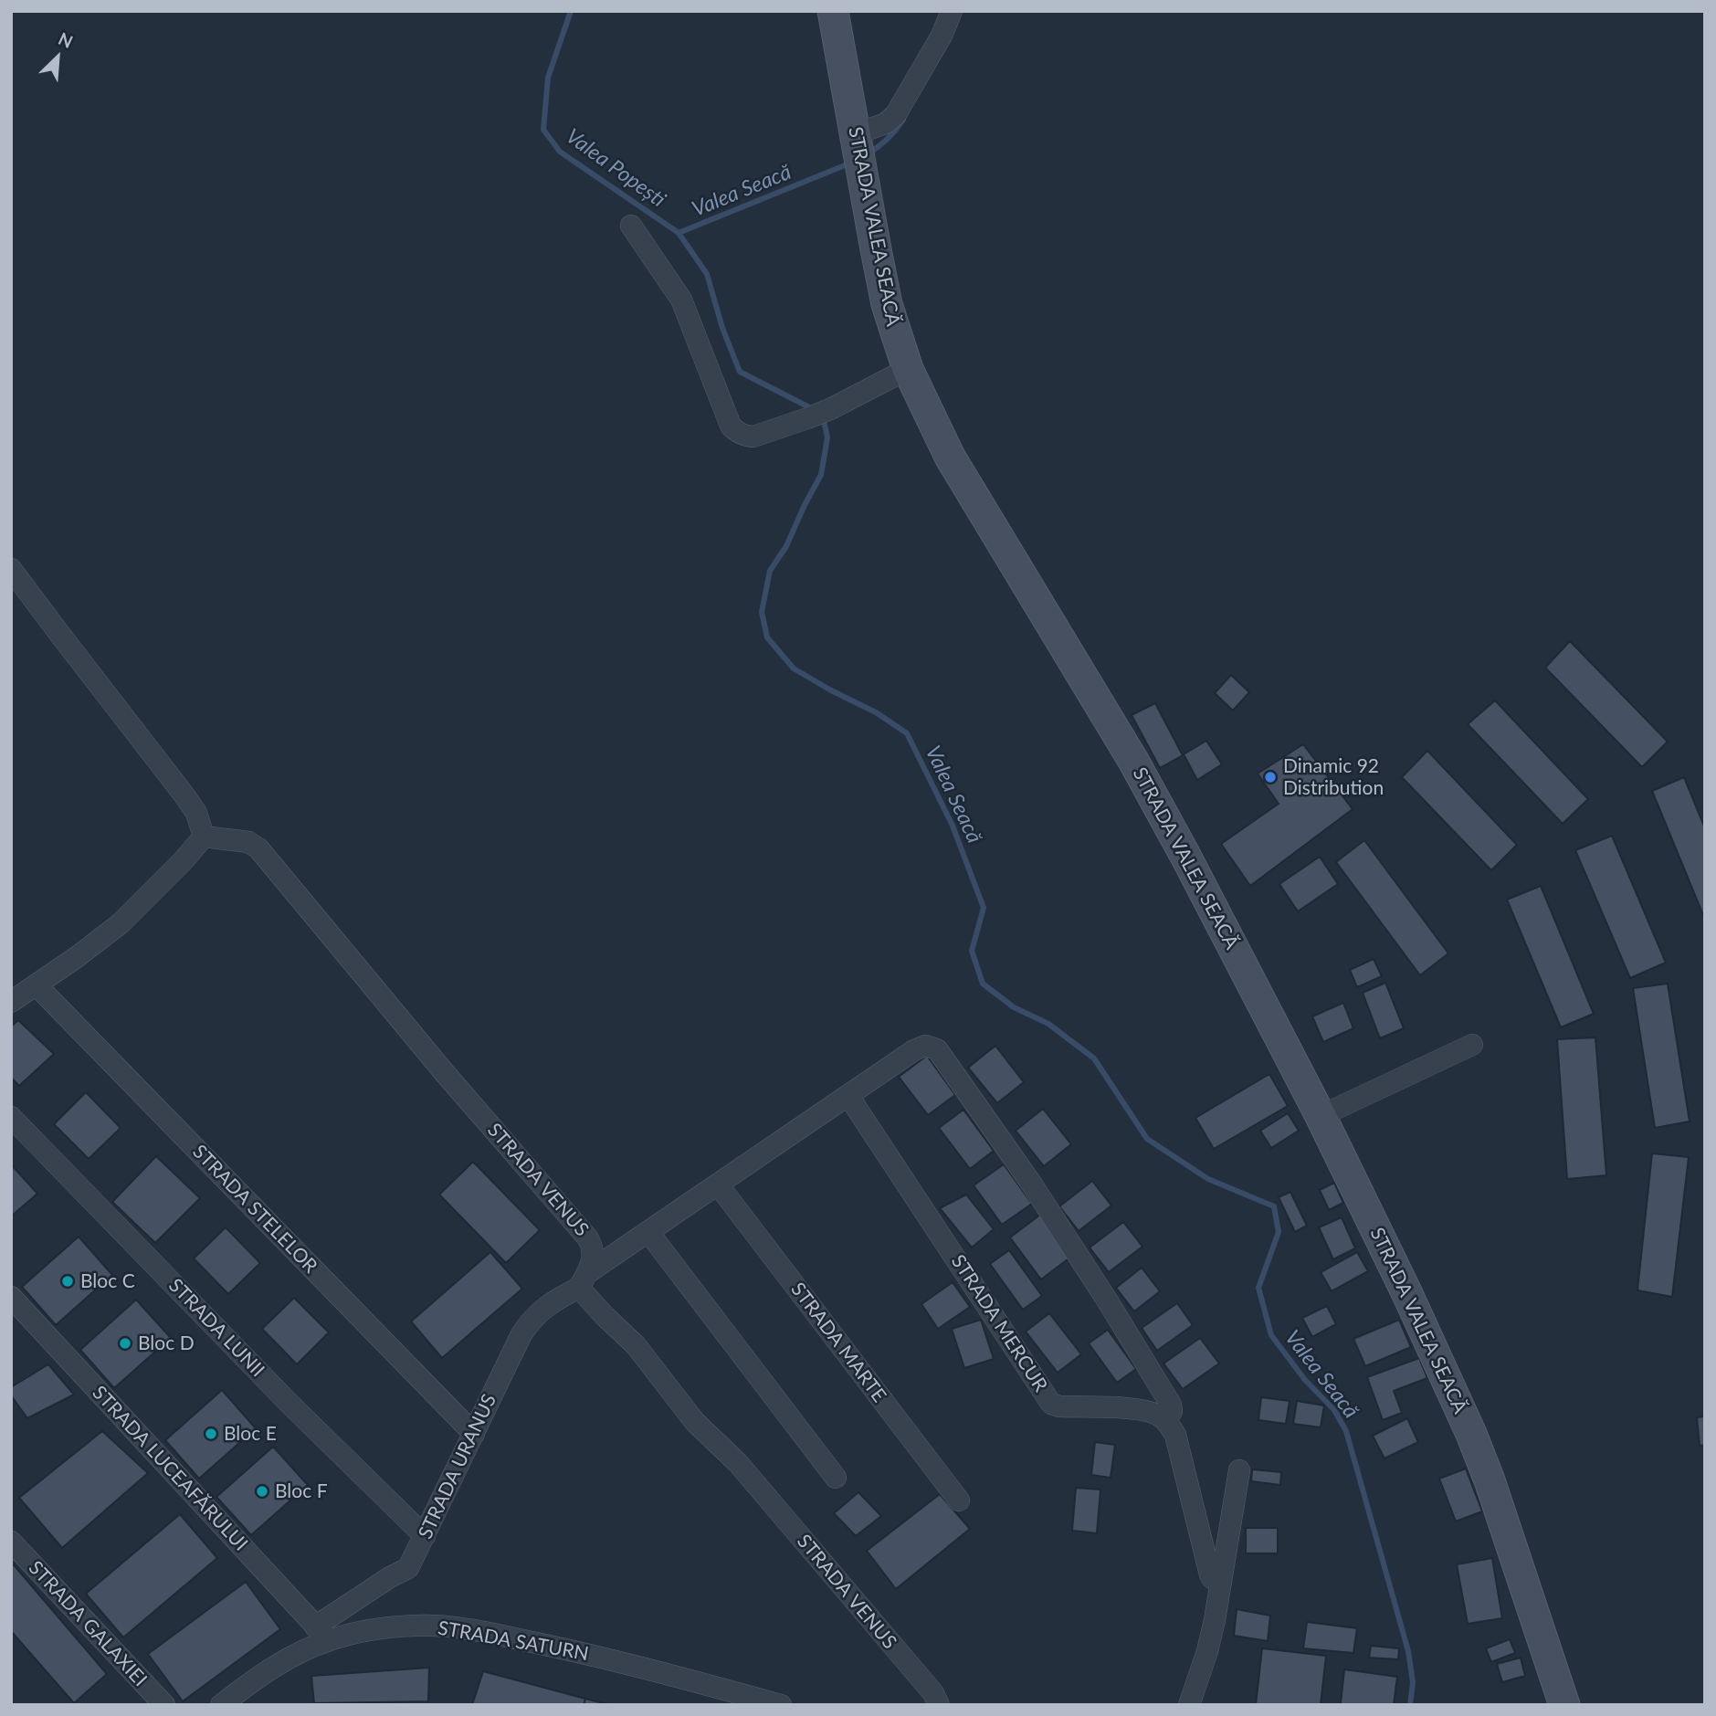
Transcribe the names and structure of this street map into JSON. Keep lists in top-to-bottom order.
{
  "streets": {
    "main road": ["STRADA VALEA SEACĂ"],
    "street": [
      "STRADA VENUS",
      "STRADA STELELOR",
      "STRADA MERCUR",
      "STRADA LUNII",
      "STRADA MARTE",
      "STRADA URANUS",
      "STRADA LUCEAFĂRULUI",
      "STRADA GALAXIEI",
      "STRADA SATURN"
    ]
  },
  "crossings": [
    ["STRADA VENUS", "STRADA URANUS"],
    ["STRADA STELELOR", "STRADA URANUS"],
    ["STRADA MERCUR", "STRADA URANUS"],
    ["STRADA LUNII", "STRADA URANUS"],
    ["STRADA MARTE", "STRADA URANUS"],
    ["STRADA URANUS", "STRADA LUCEAFĂRULUI"],
    ["STRADA URANUS", "STRADA SATURN"],
    ["STRADA LUCEAFĂRULUI", "STRADA SATURN"]
  ],
  "water": ["Valea Popești", "Valea Seacă"],
  "places": [
    "Dinamic 92 Distribution",
    "Bloc C",
    "Bloc D",
    "Bloc E",
    "Bloc F"
  ],
  "north": "top right"
}
